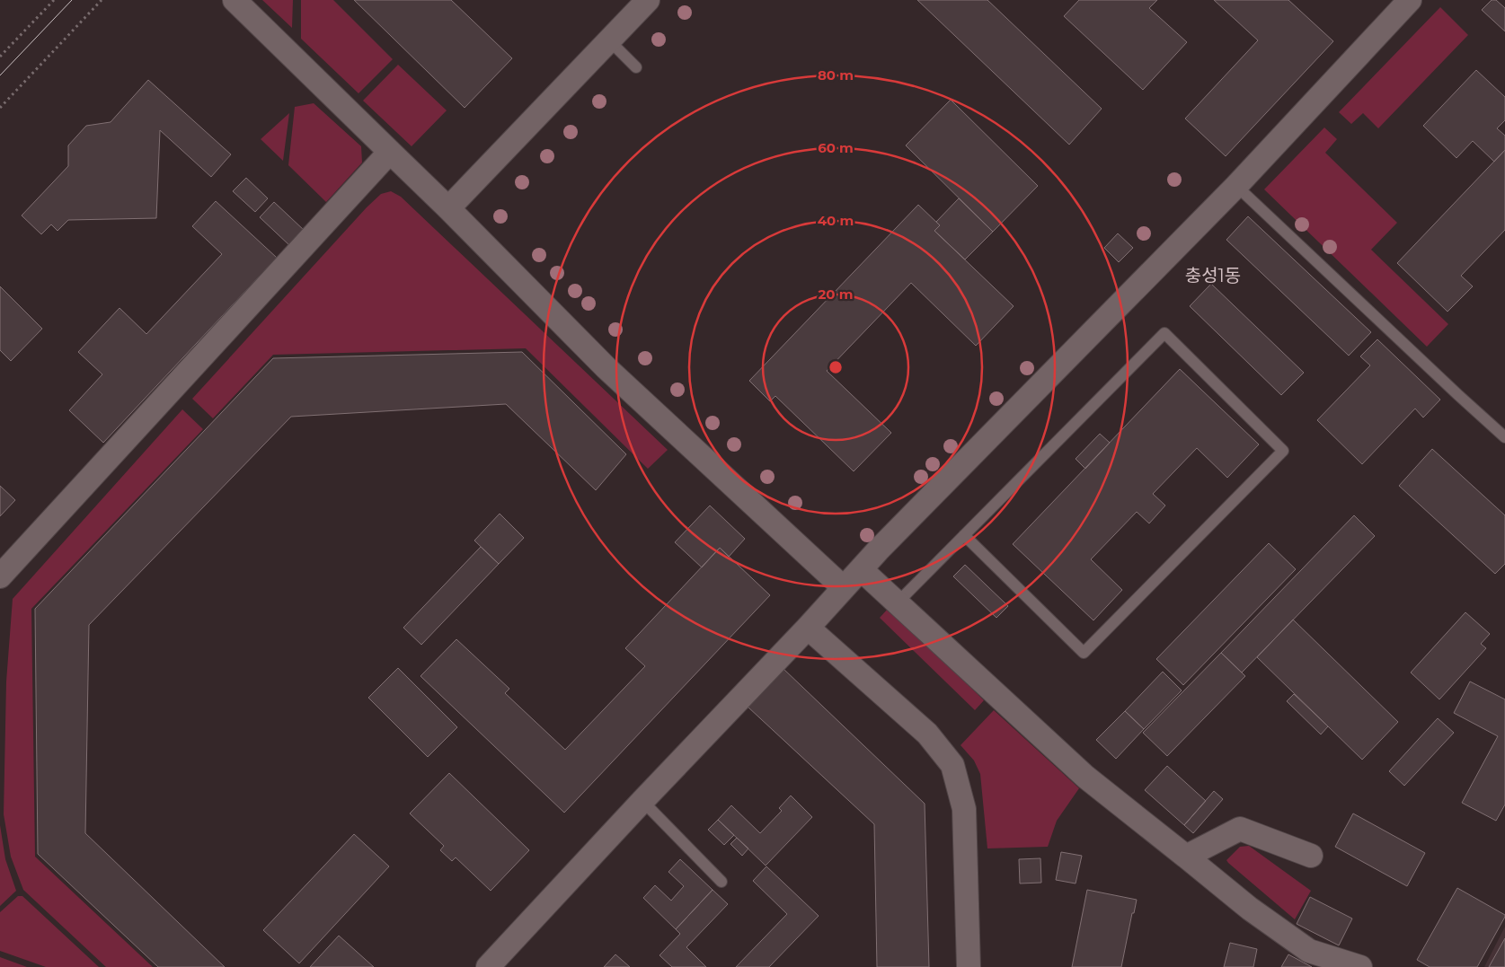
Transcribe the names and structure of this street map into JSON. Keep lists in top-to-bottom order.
{
  "districts": ["충성1동"],
  "rings": [
    "80 m",
    "60 m",
    "40 m",
    "20 m"
  ]
}
